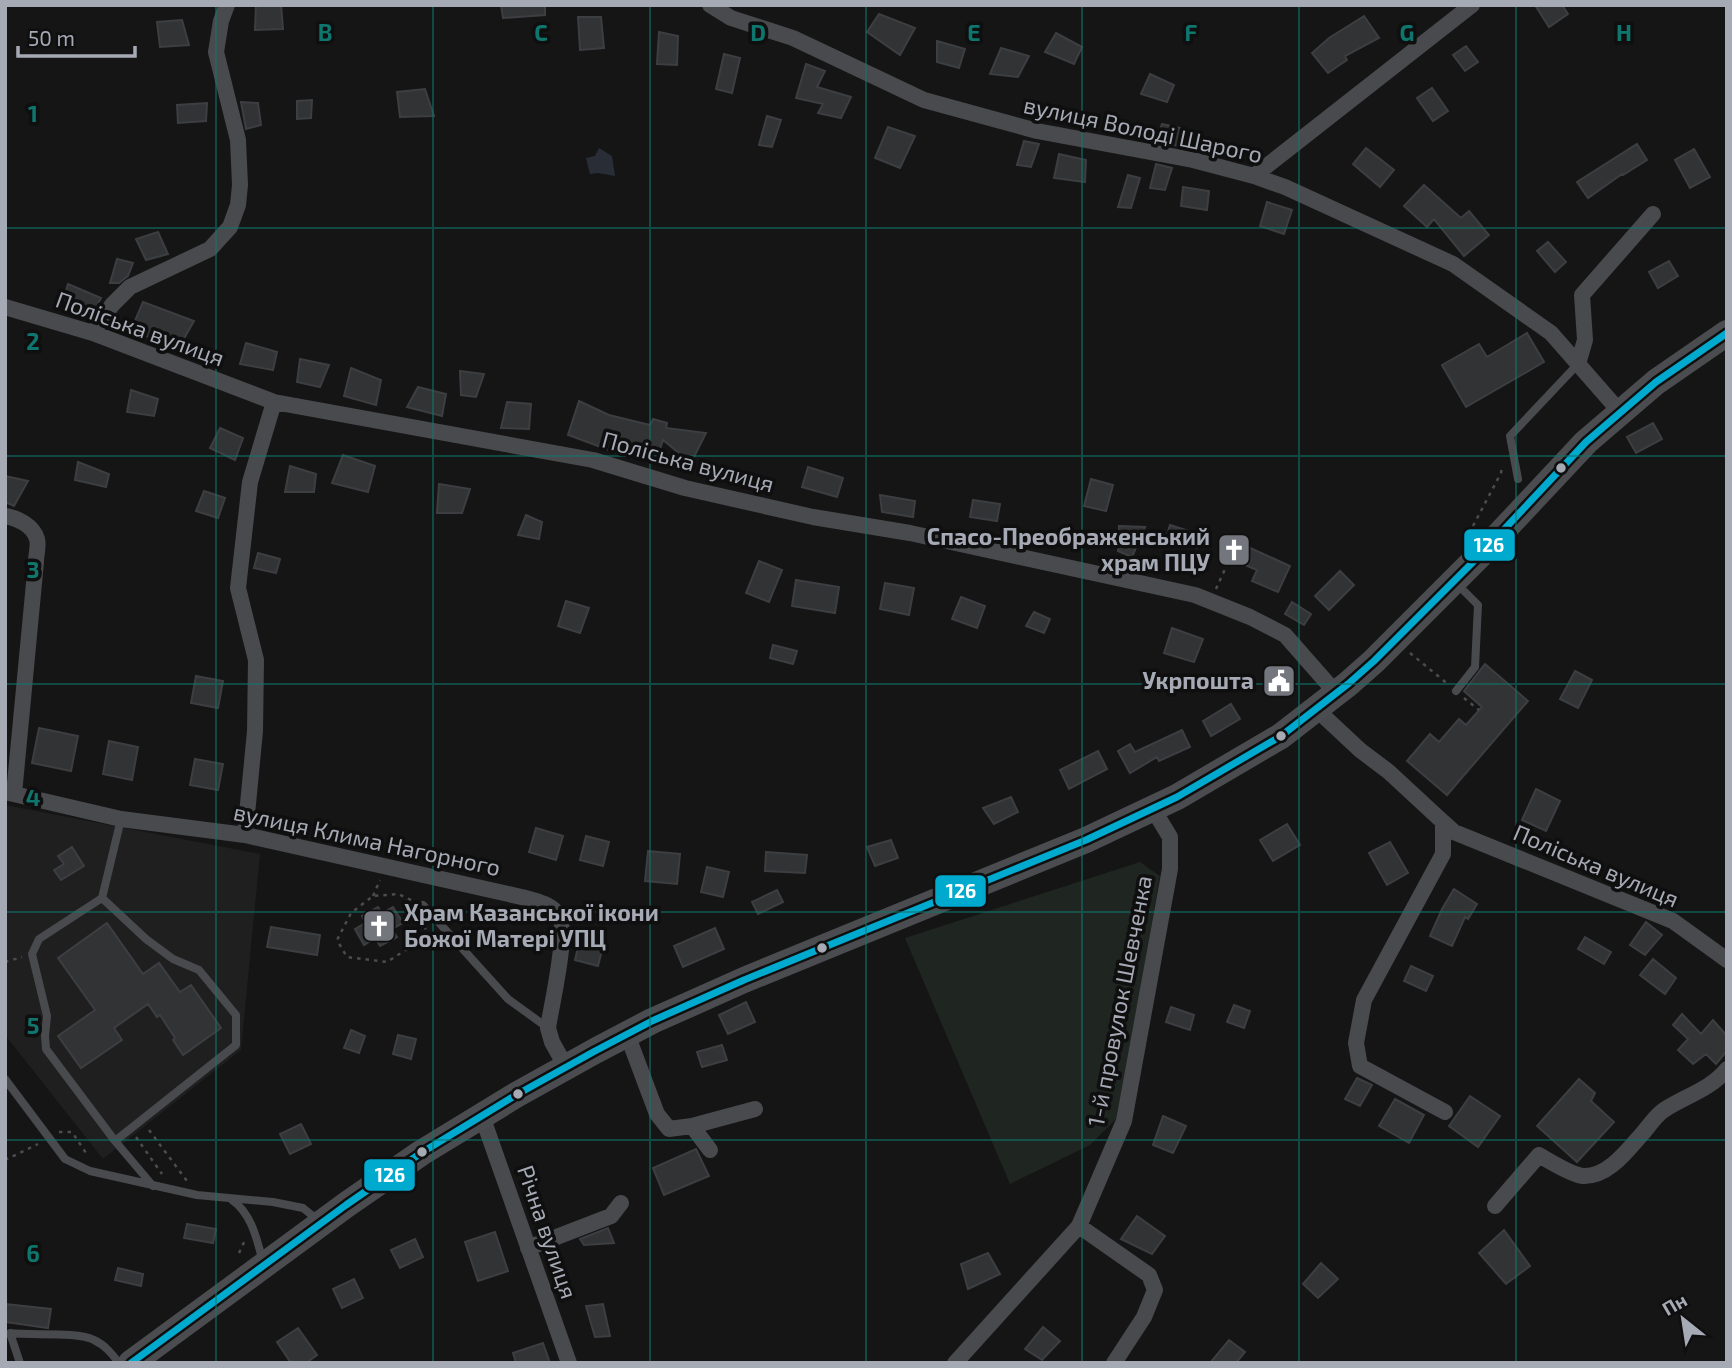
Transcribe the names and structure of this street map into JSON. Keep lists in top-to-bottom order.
{
  "streets": {
    "street": [
      "вулиця Володі Шарого",
      "Поліська вулиця",
      "вулиця Клима Нагорного",
      "1-й провулок Шевченка",
      "Річна вулиця"
    ]
  },
  "places": {
    "church": ["Спасо-Преображенський храм ПЦУ", "Храм Казанської ікони Божої Матері УПЦ"],
    "public building": ["Укрпошта"]
  },
  "lines": ["transit line 126"],
  "scale_bar": "50 m",
  "north": "top left",
  "grid": {
    "columns": [
      "B",
      "C",
      "D",
      "E",
      "F",
      "G",
      "H"
    ],
    "rows": [
      "1",
      "2",
      "3",
      "4",
      "5",
      "6"
    ]
  }
}
